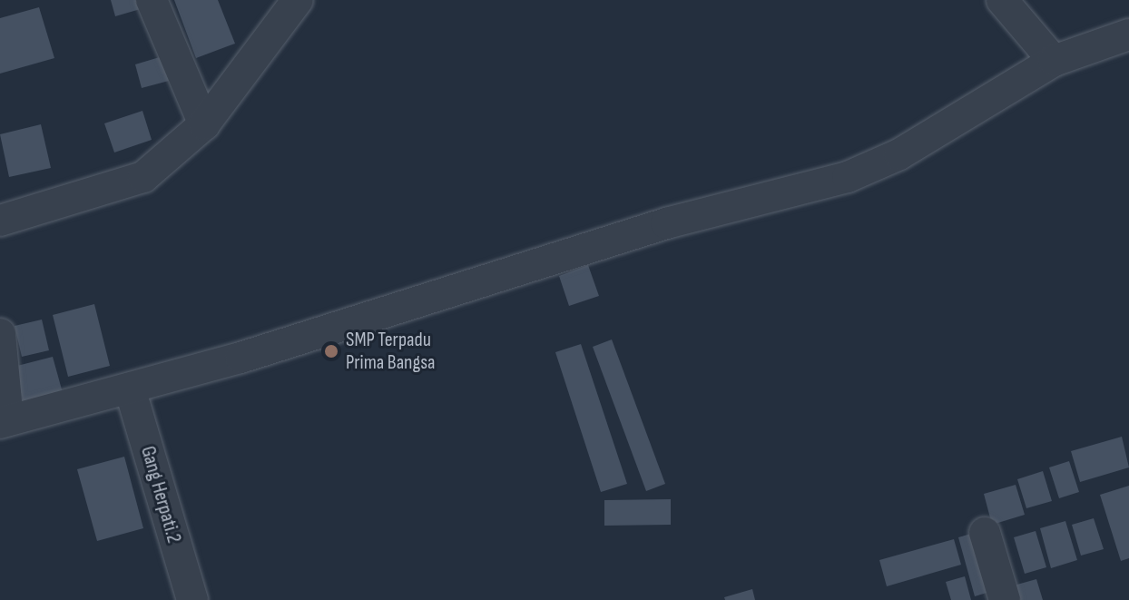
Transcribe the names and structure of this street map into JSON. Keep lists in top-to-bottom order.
{
  "streets": {
    "street": ["Gang Herpati.2"]
  },
  "places": ["SMP Terpadu Prima Bangsa"]
}
